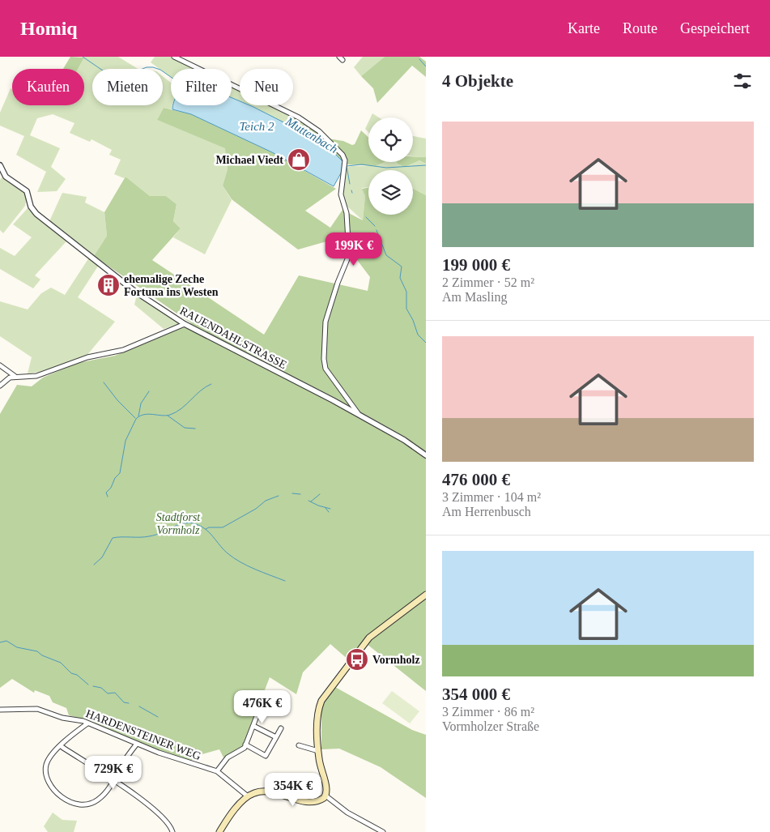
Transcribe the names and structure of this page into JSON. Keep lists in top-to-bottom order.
{
  "streets": {
    "street": ["RAUENDAHLSTRASSE", "HARDENSTEINER WEG"]
  },
  "water": ["Teich 2", "Muttenbach"],
  "parks": ["Stadtforst Vormholz"],
  "places": {
    "shop": ["Michael Viedt"],
    "building": ["ehemalige Zeche Fortuna ins Westen"],
    "bus stop": ["Vormholz"]
  },
  "page": {
    "header": "Homiq",
    "nav": ["Karte", "Route", "Gespeichert"],
    "heading": "4 Objekte",
    "chip": [
      "Kaufen",
      "Mieten",
      "Filter",
      "Neu"
    ],
    "list": [
      {
        "name": "199 000 €",
        "note": "2 Zimmer · 52 m² · Am Masling"
      },
      {
        "name": "476 000 €",
        "note": "3 Zimmer · 104 m² · Am Herrenbusch"
      },
      {
        "name": "354 000 €",
        "note": "3 Zimmer · 86 m² · Vormholzer Straße"
      }
    ],
    "price": [
      "199K €",
      "476K €",
      "729K €",
      "354K €"
    ]
  }
}
